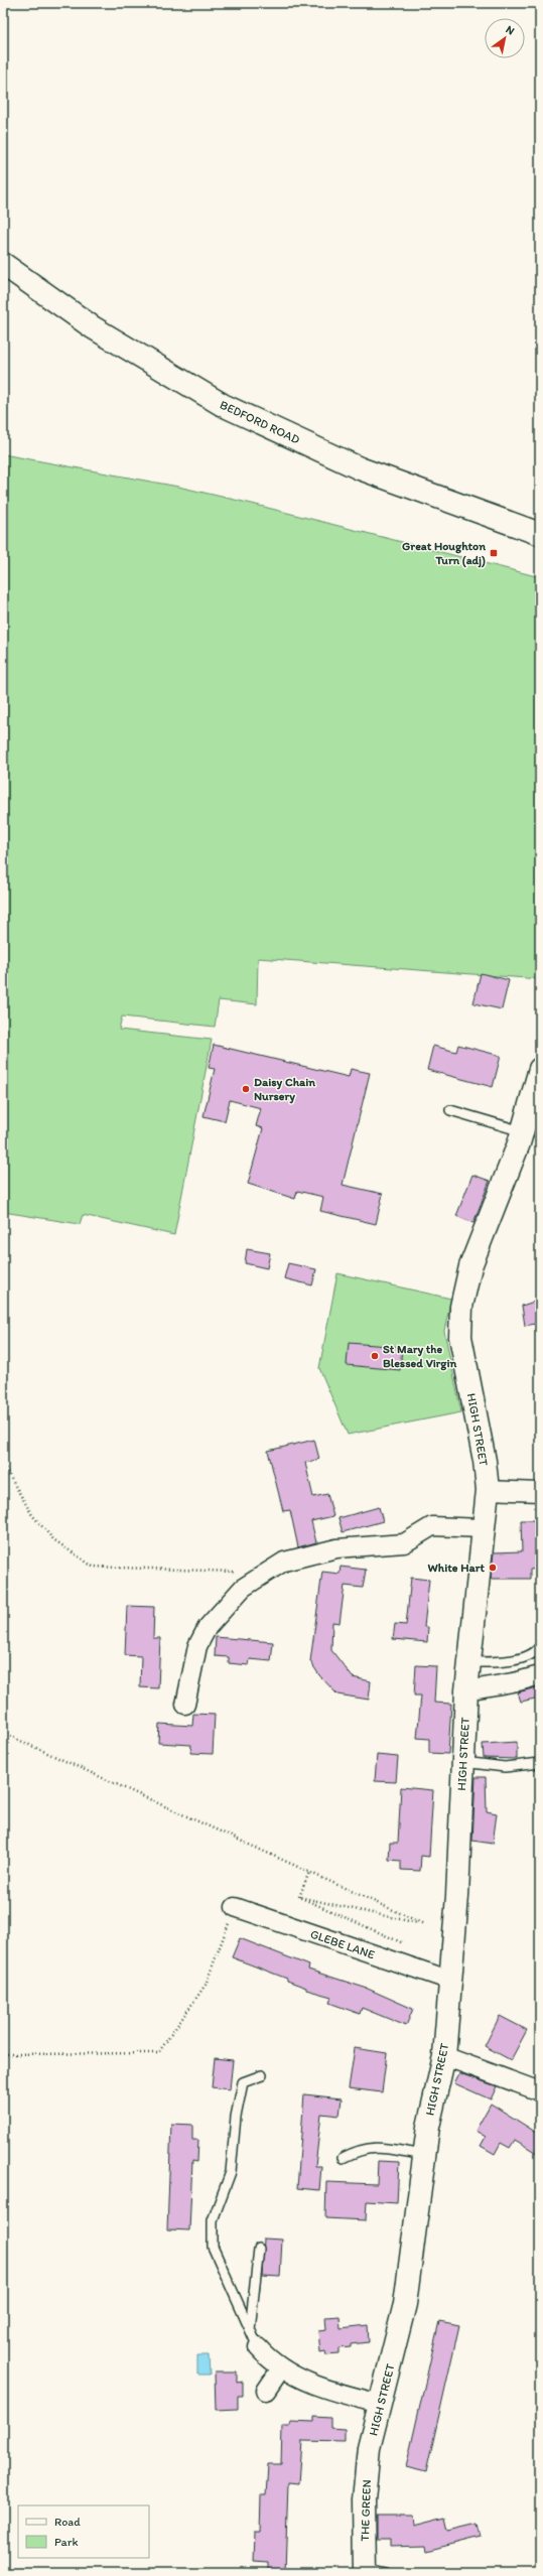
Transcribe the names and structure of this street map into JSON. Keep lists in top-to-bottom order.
{
  "streets": {
    "main road": ["BEDFORD ROAD", "HIGH STREET", "THE GREEN"],
    "street": ["GLEBE LANE"]
  },
  "crossings": [
    ["HIGH STREET", "GLEBE LANE"],
    ["HIGH STREET", "THE GREEN"]
  ],
  "places": {
    "transit": ["Great Houghton Turn (adj)"],
    "other": ["Daisy Chain Nursery", "St Mary the Blessed Virgin", "White Hart"]
  },
  "legend": ["Road", "Park"],
  "north": "top right"
}
